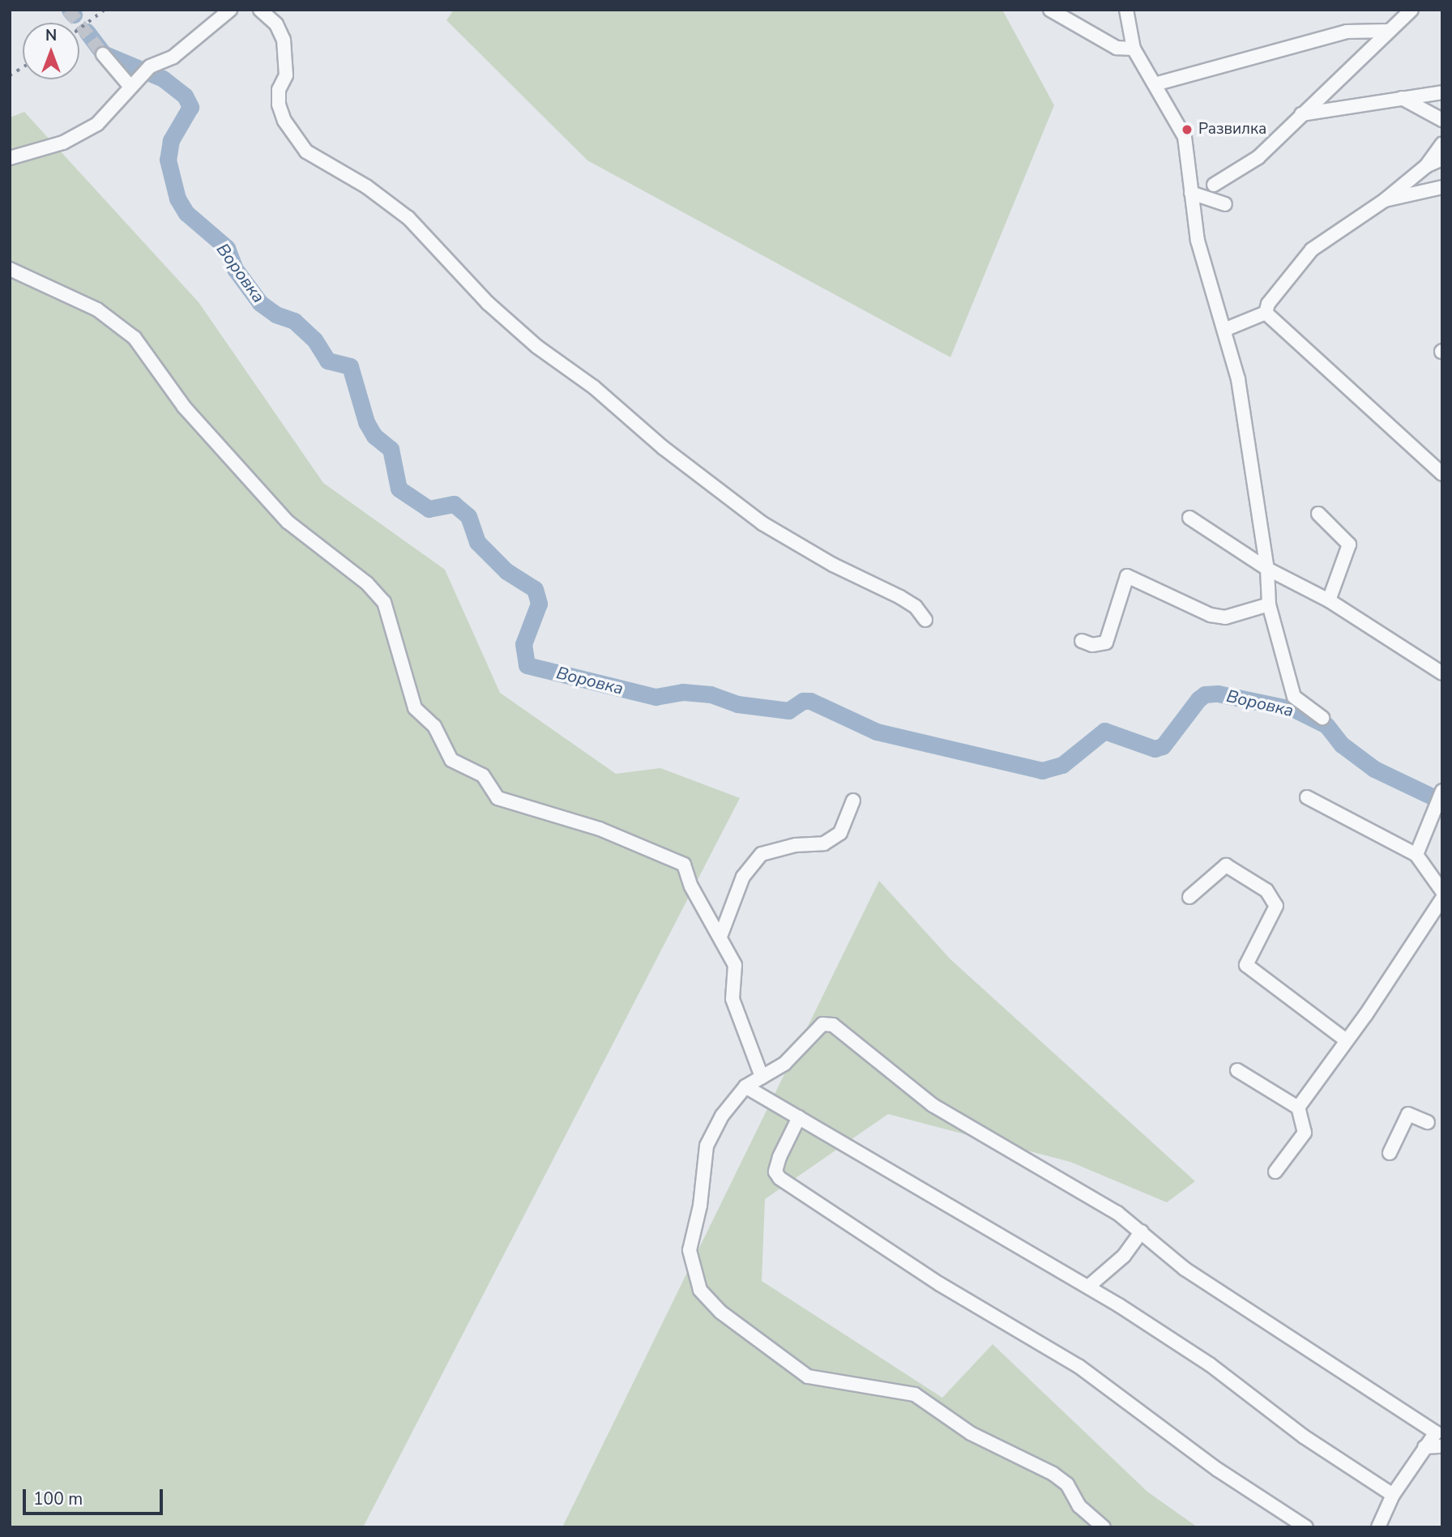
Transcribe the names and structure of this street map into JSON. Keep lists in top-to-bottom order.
{
  "water": ["Воровка"],
  "places": ["Развилка"],
  "scale_bar": "100 m",
  "north": "top"
}
